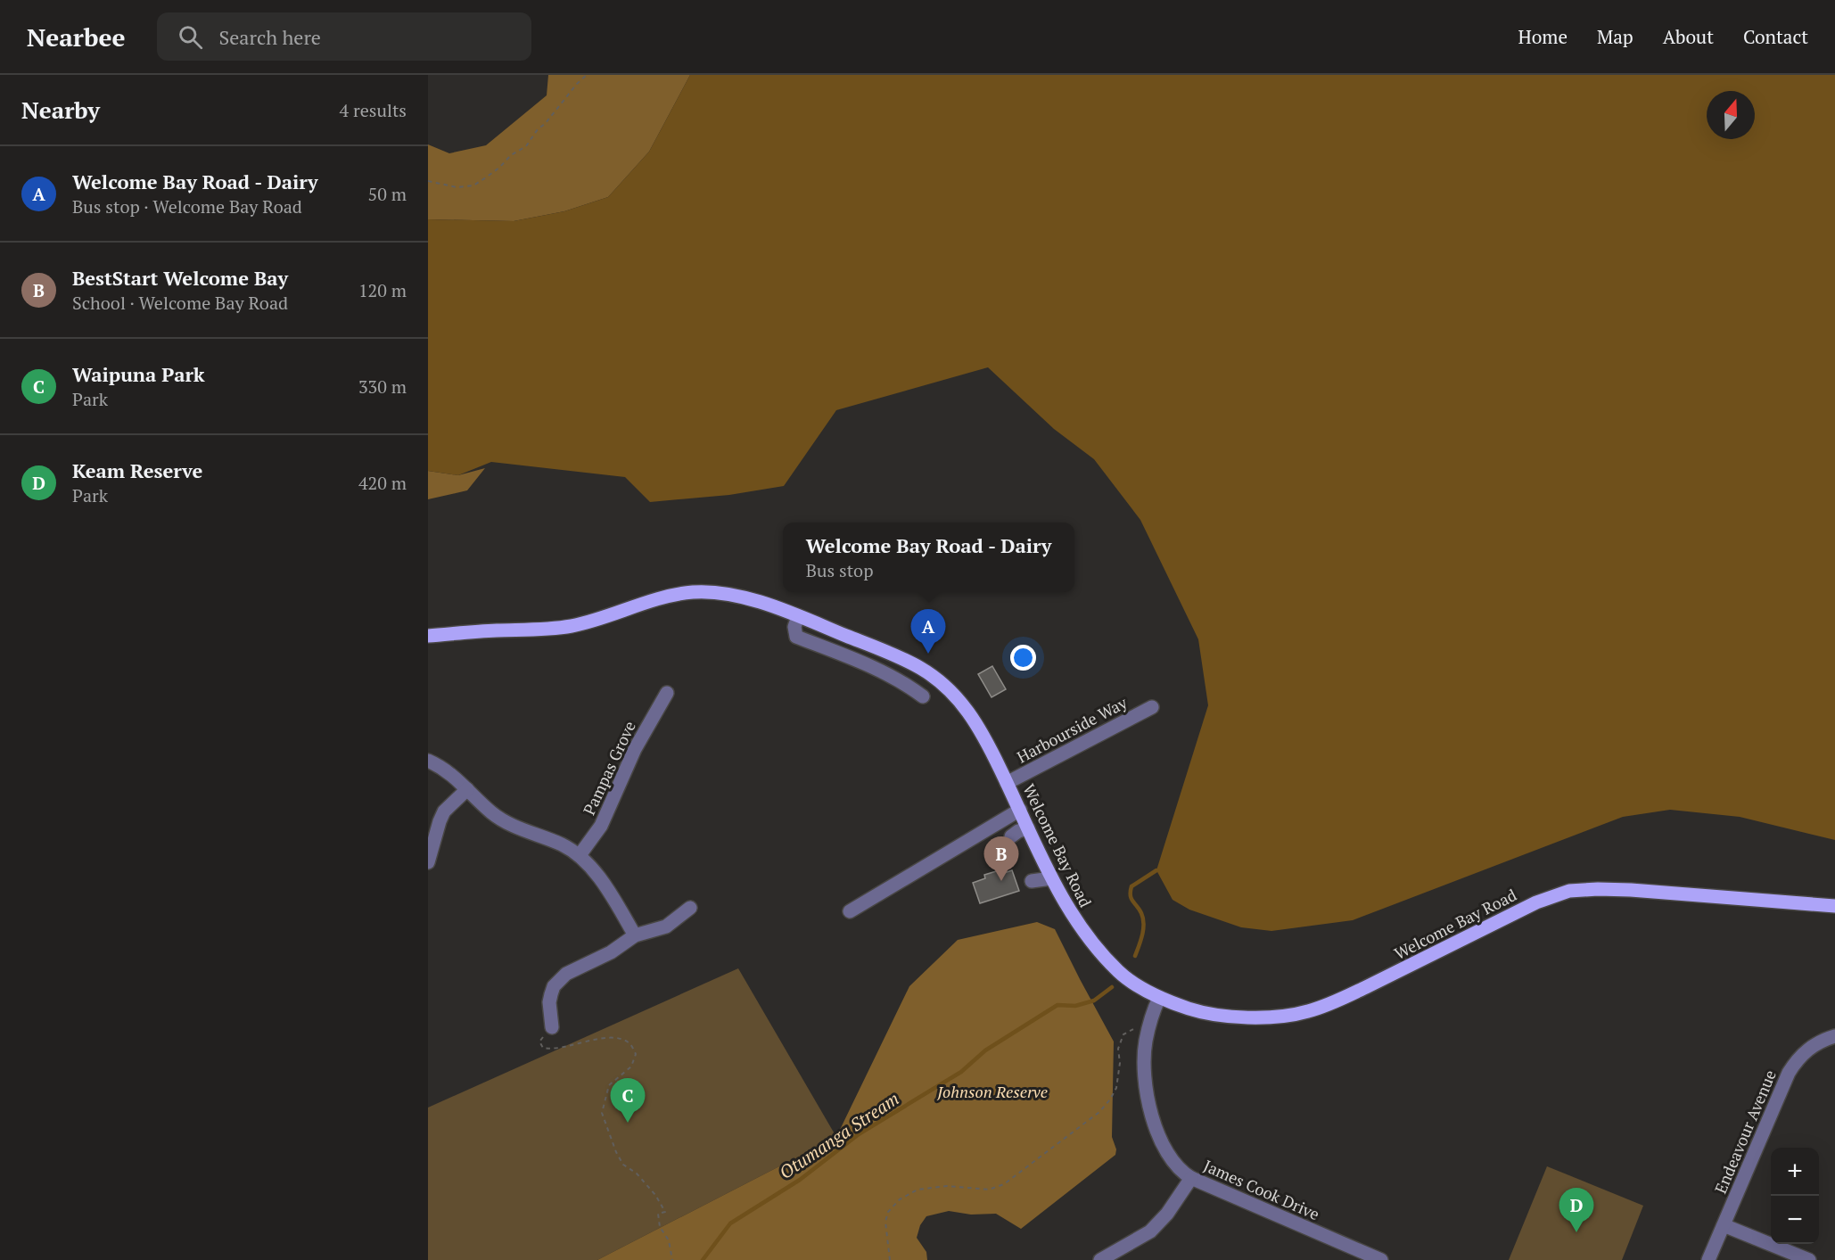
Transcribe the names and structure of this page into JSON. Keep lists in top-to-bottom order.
{
  "streets": {
    "main road": ["Welcome Bay Road"],
    "street": [
      "Harbourside Way",
      "Pampas Grove",
      "Endeavour Avenue",
      "James Cook Drive"
    ]
  },
  "crossings": [
    ["Harbourside Way", "Welcome Bay Road"],
    ["Welcome Bay Road", "James Cook Drive"]
  ],
  "water": ["Otumanga Stream"],
  "parks": ["Johnson Reserve"],
  "north": "top",
  "page": {
    "header": "Nearbee",
    "search": "Search here",
    "nav": [
      "Home",
      "Map",
      "About",
      "Contact"
    ],
    "heading": ["Nearby", "4 results"],
    "list": [
      {
        "mark": "A",
        "name": "Welcome Bay Road - Dairy",
        "note": "Bus stop · Welcome Bay Road",
        "value": "50 m"
      },
      {
        "mark": "B",
        "name": "BestStart Welcome Bay",
        "note": "School · Welcome Bay Road",
        "value": "120 m"
      },
      {
        "mark": "C",
        "name": "Waipuna Park",
        "note": "Park",
        "value": "330 m"
      },
      {
        "mark": "D",
        "name": "Keam Reserve",
        "note": "Park",
        "value": "420 m"
      }
    ],
    "popup": ["Welcome Bay Road - Dairy", "Bus stop"],
    "pins": [
      "A",
      "B",
      "C",
      "D"
    ],
    "map_buttons": ["+", "−"]
  }
}
